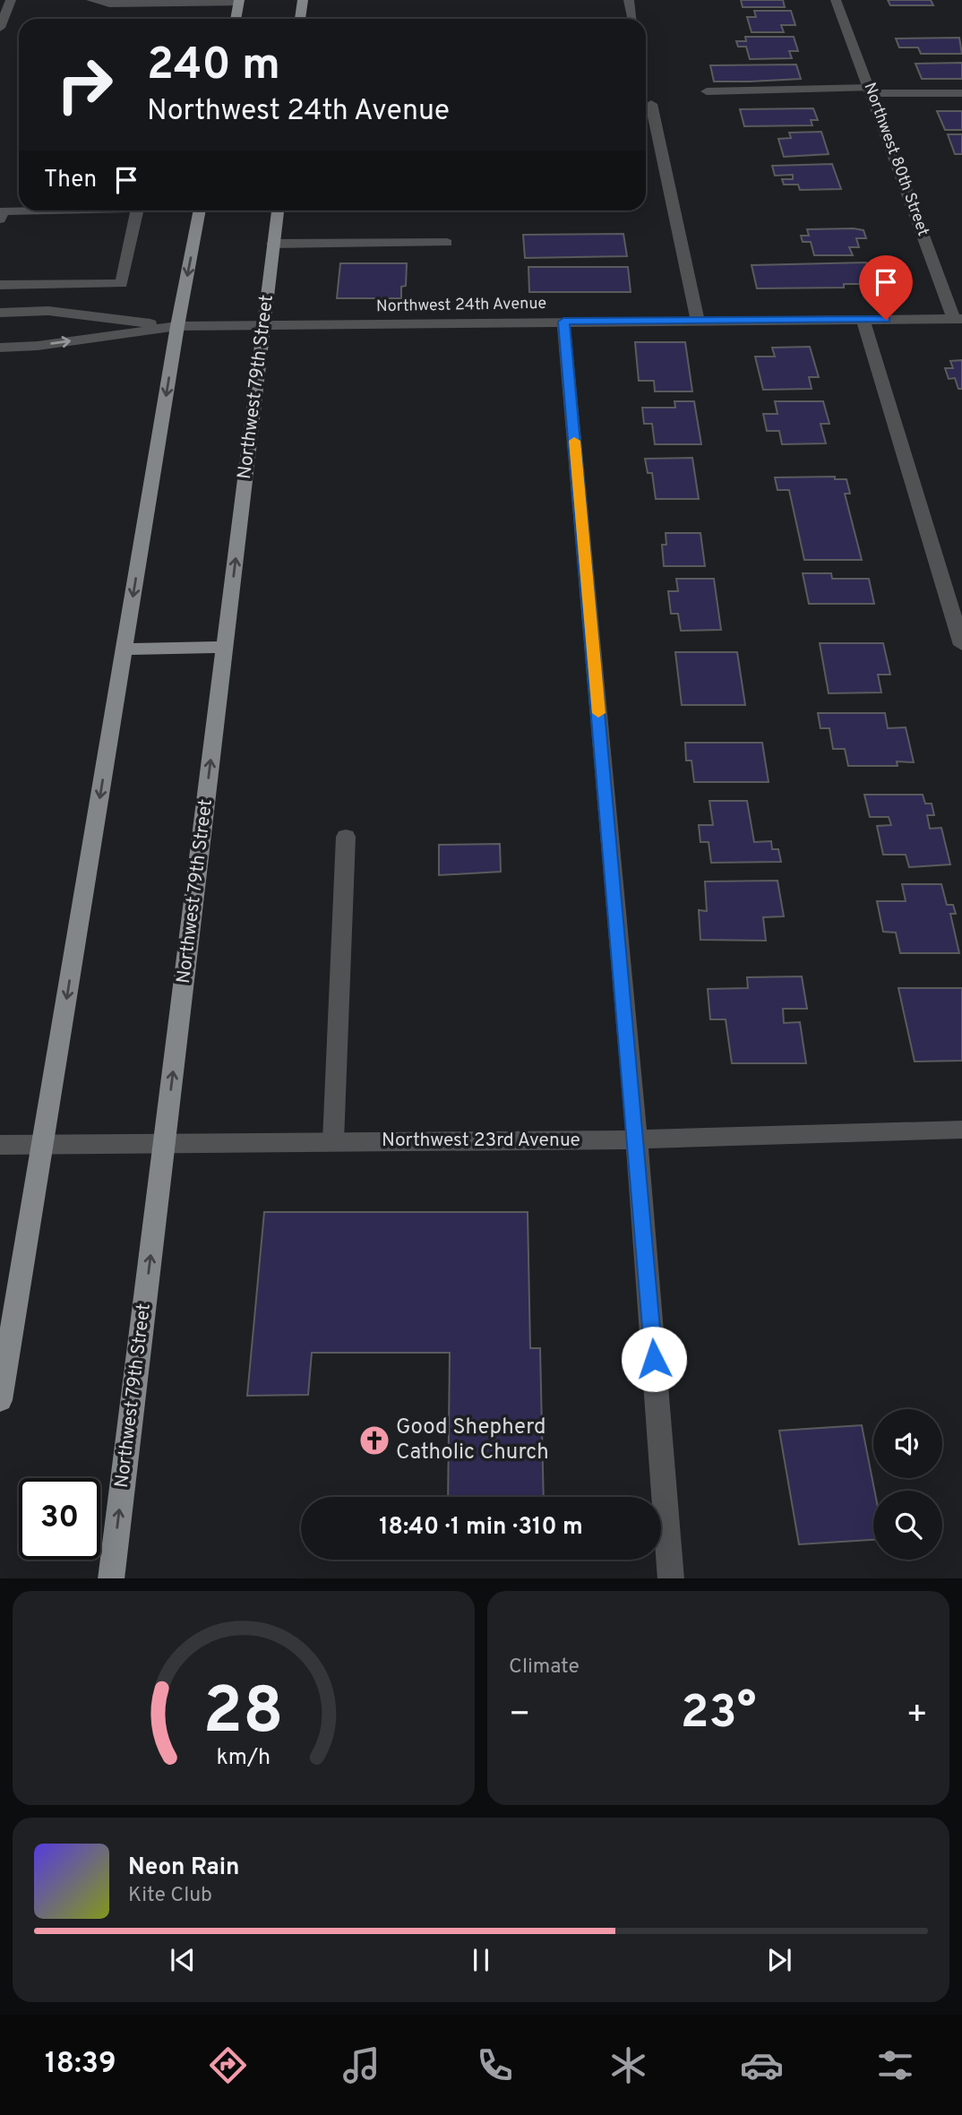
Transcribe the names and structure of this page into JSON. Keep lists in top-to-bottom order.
{
  "streets": {
    "main road": ["Northwest 79th Street"],
    "street": ["Northwest 80th Street", "Northwest 24th Avenue", "Northwest 23rd Avenue"]
  },
  "crossings": [
    ["Northwest 80th Street", "Northwest 24th Avenue"],
    ["Northwest 24th Avenue", "Northwest 79th Street"],
    ["Northwest 79th Street", "Northwest 23rd Avenue"]
  ],
  "places": {
    "church": ["Good Shepherd Catholic Church"]
  },
  "page": {
    "turn": ["240 m", "Northwest 24th Avenue"],
    "then": "Then",
    "limit": "30",
    "trip": "18:40 · 1 min · 310 m",
    "tile": "Climate",
    "heat": ["−", "23°", "+"],
    "song": ["Neon Rain", "Kite Club"],
    "tabs": "18:39",
    "gauge": ["28", "km/h"]
  }
}
